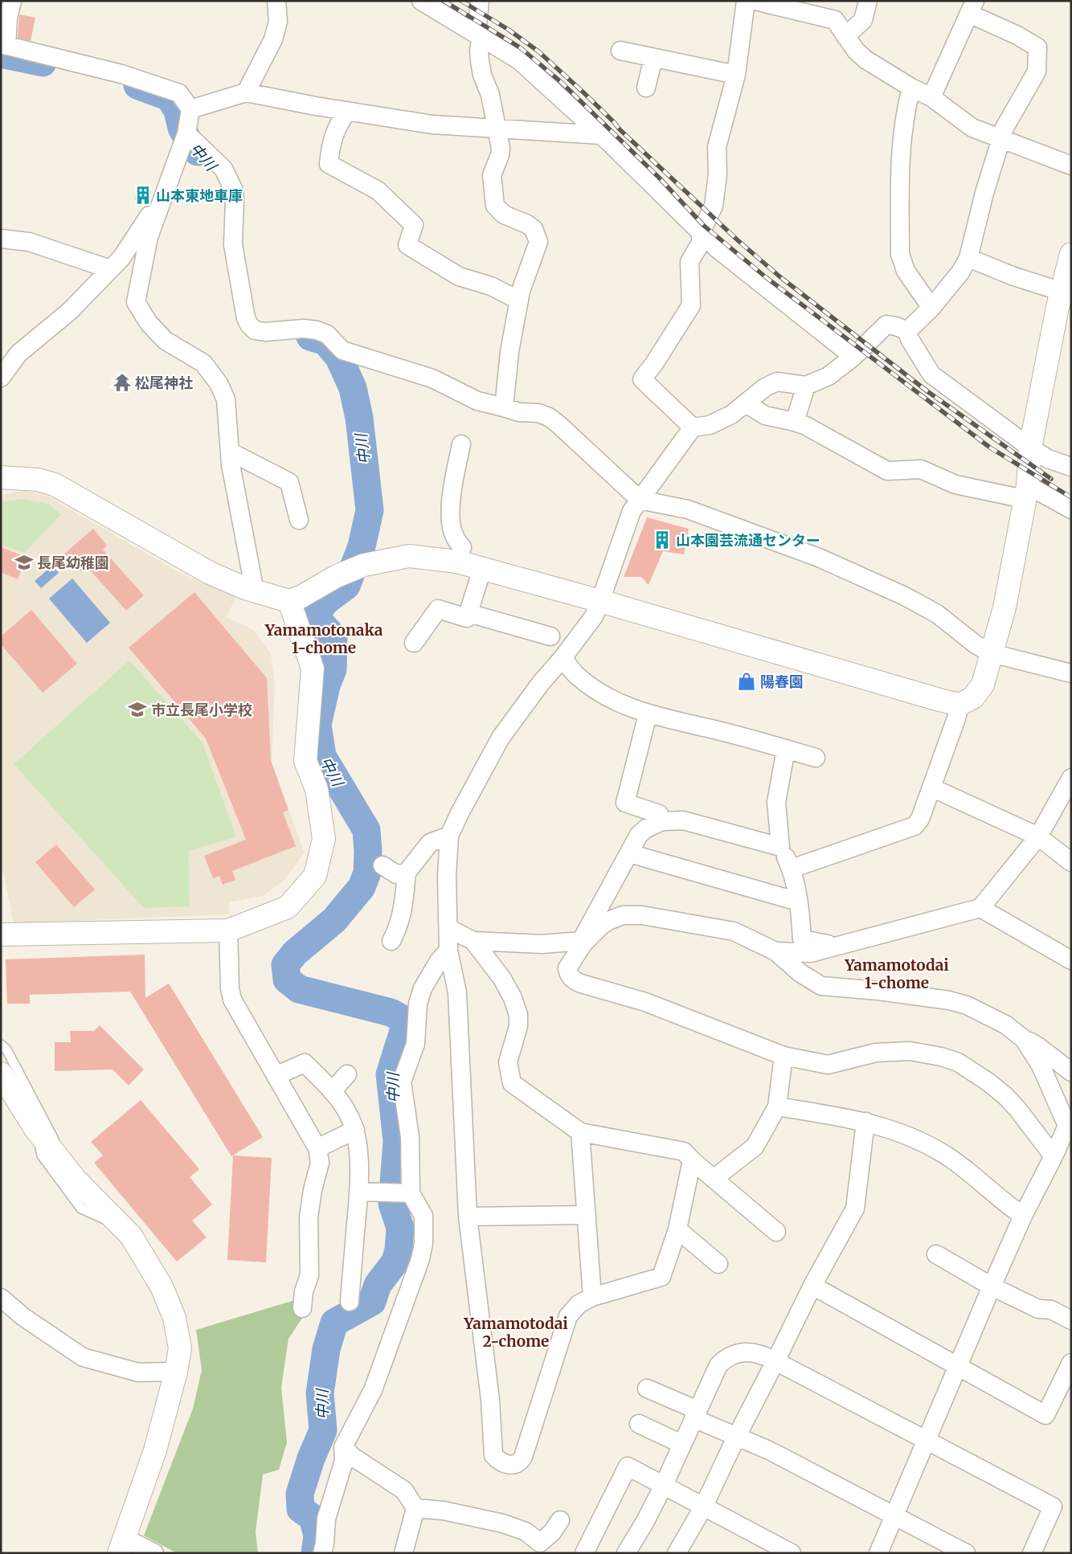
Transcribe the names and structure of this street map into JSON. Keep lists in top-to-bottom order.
{
  "districts": ["Yamamotonaka 1-chome", "Yamamotodai 1-chome", "Yamamotodai 2-chome"],
  "water": ["中川"],
  "places": {
    "building": ["山本東地車庫", "山本園芸流通センター"],
    "temple": ["松尾神社"],
    "school or university": ["長尾幼稚園", "市立長尾小学校"],
    "shop": ["陽春園"]
  }
}
